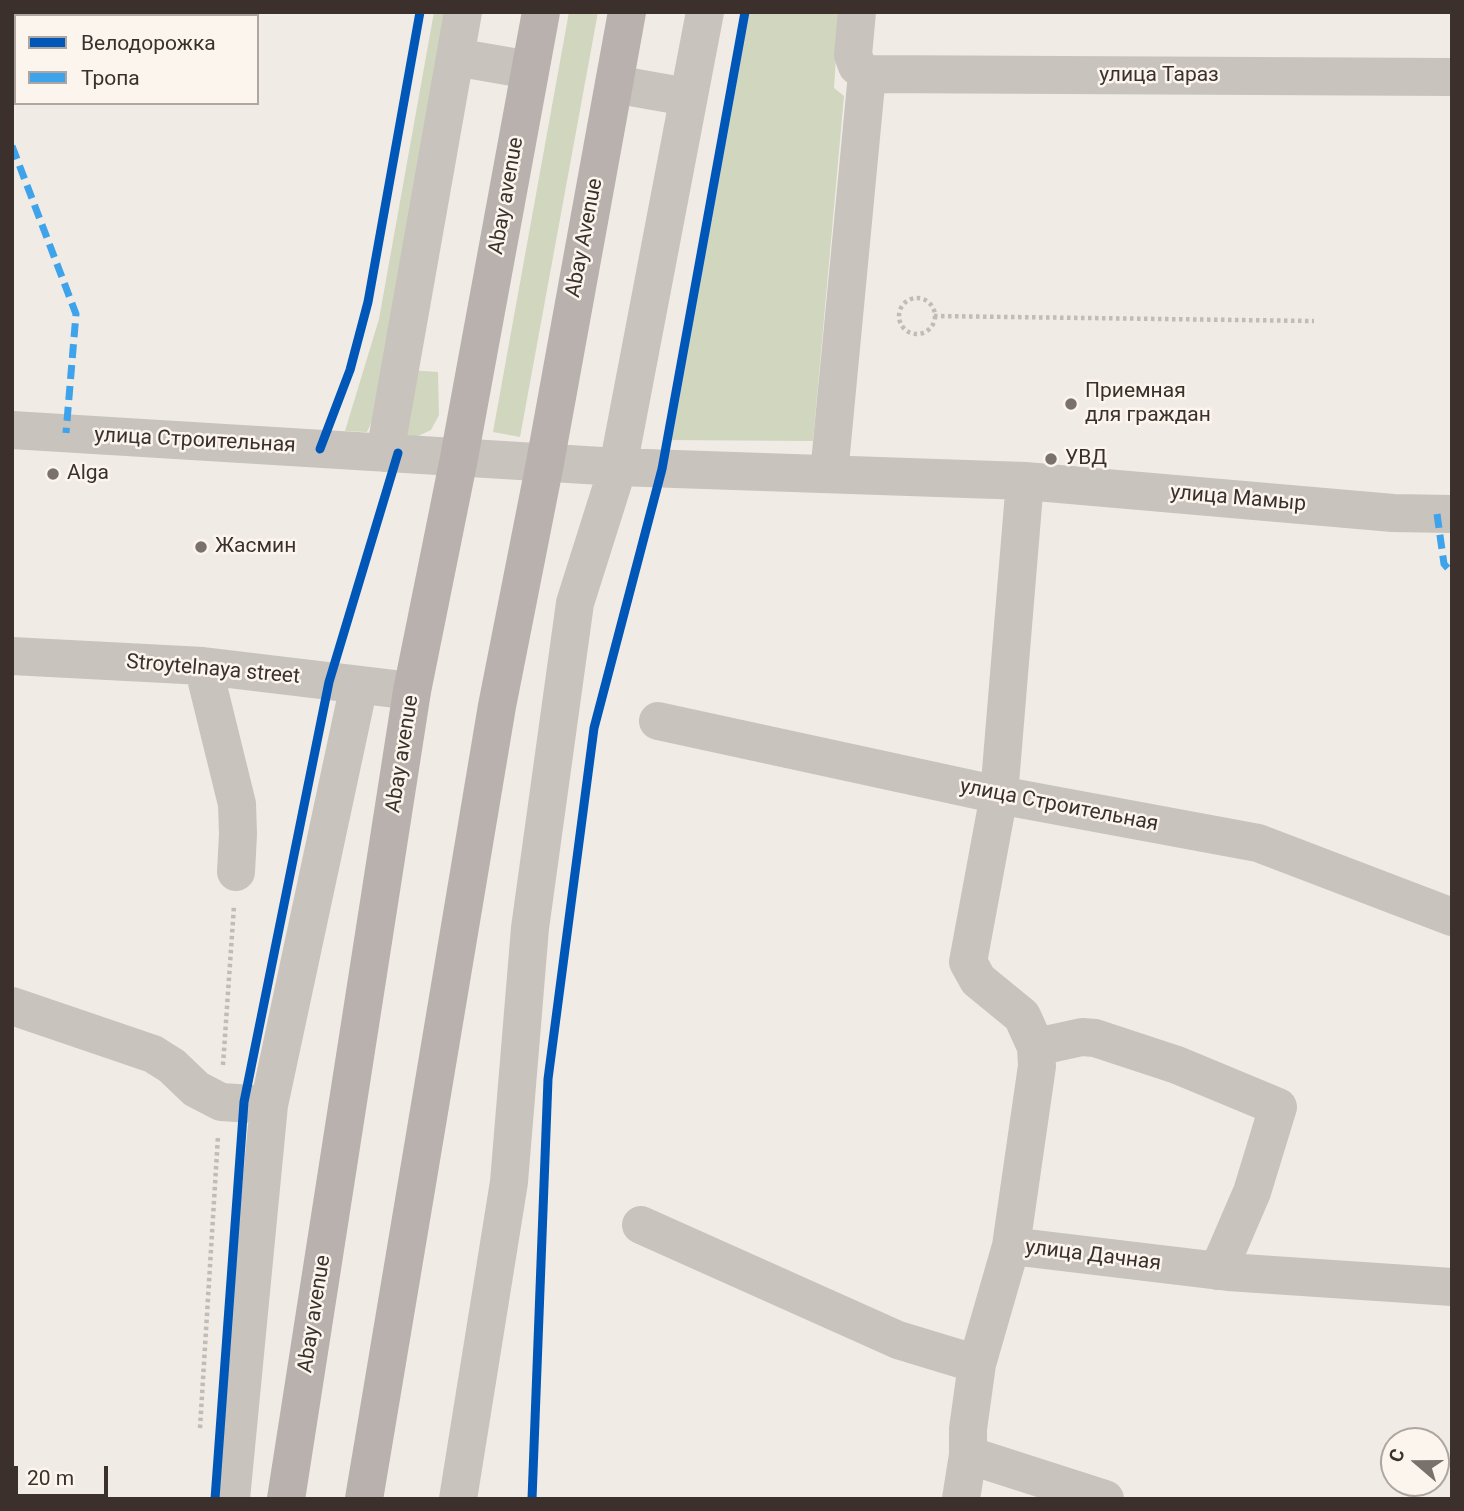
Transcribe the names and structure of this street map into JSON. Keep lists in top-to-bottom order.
{
  "streets": {
    "main road": ["Abay avenue", "Abay Avenue"],
    "street": [
      "улица Тараз",
      "улица Строительная",
      "улица Мамыр",
      "Stroytelnaya street",
      "улица Дачная"
    ]
  },
  "crossings": [
    ["Abay avenue", "улица Строительная"],
    ["Abay avenue", "Stroytelnaya street"],
    ["Abay Avenue", "улица Строительная"],
    ["улица Строительная", "улица Мамыр"]
  ],
  "places": [
    "Приемная для граждан",
    "УВД",
    "Alga",
    "Жасмин"
  ],
  "legend": ["Велодорожка", "Тропа"],
  "scale_bar": "20 m",
  "north": "left"
}
